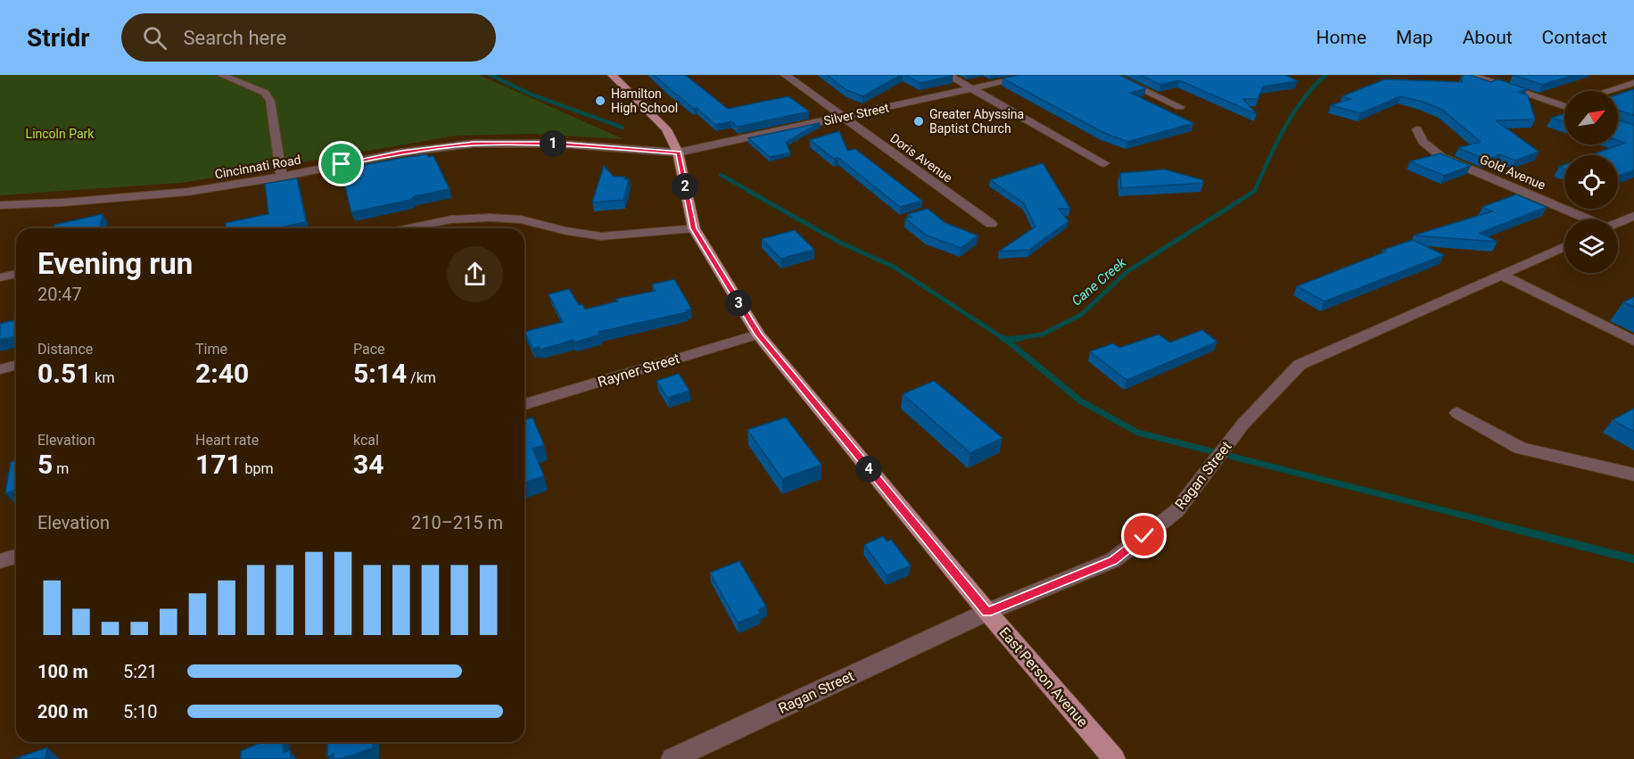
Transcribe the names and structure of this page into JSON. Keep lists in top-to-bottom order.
{
  "streets": {
    "main road": ["East Person Avenue"],
    "street": [
      "Silver Street",
      "Doris Avenue",
      "Cincinnati Road",
      "Gold Avenue",
      "Rayner Street",
      "Ragan Street"
    ]
  },
  "crossings": [
    ["Silver Street", "Doris Avenue"],
    ["Silver Street", "Cincinnati Road"],
    ["Silver Street", "East Person Avenue"],
    ["Cincinnati Road", "East Person Avenue"],
    ["Rayner Street", "East Person Avenue"],
    ["Ragan Street", "East Person Avenue"]
  ],
  "water": ["Cane Creek"],
  "parks": ["Lincoln Park"],
  "places": ["Hamilton High School", "Greater Abyssina Baptist Church"],
  "north": "top right",
  "page": {
    "header": "Stridr",
    "search": "Search here",
    "nav": [
      "Home",
      "Map",
      "About",
      "Contact"
    ],
    "pins": [
      "1",
      "2",
      "3",
      "4"
    ],
    "heading": ["Evening run", "20:47"],
    "stats": [
      ["Distance", "0.51 km"],
      ["Time", "2:40"],
      ["Pace", "5:14 /km"],
      ["Elevation", "5 m"],
      ["Heart rate", "171 bpm"],
      ["kcal", "34"]
    ],
    "chart": ["Elevation", "210–215 m"],
    "list": [
      {
        "name": "100 m",
        "note": "5:21"
      },
      {
        "name": "200 m",
        "note": "5:10"
      }
    ]
  }
}
